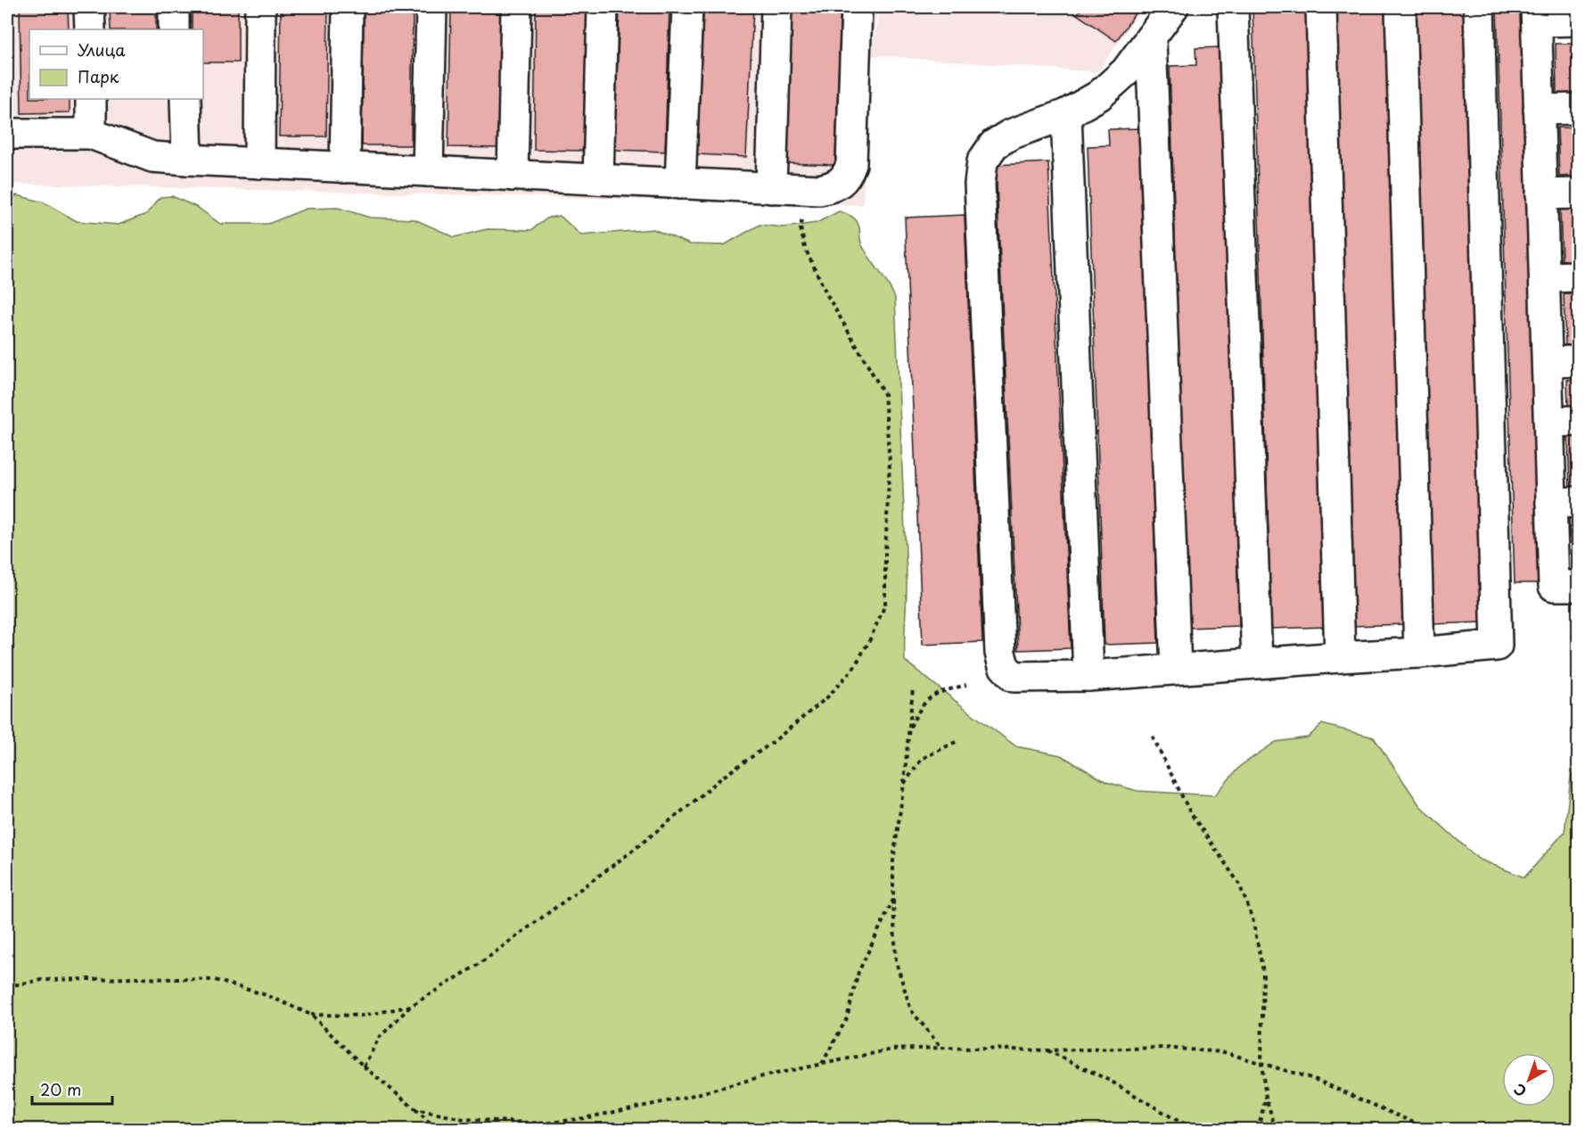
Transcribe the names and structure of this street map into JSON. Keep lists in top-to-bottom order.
{
  "legend": ["Улица", "Парк"],
  "scale_bar": "20 m",
  "north": "bottom left"
}
